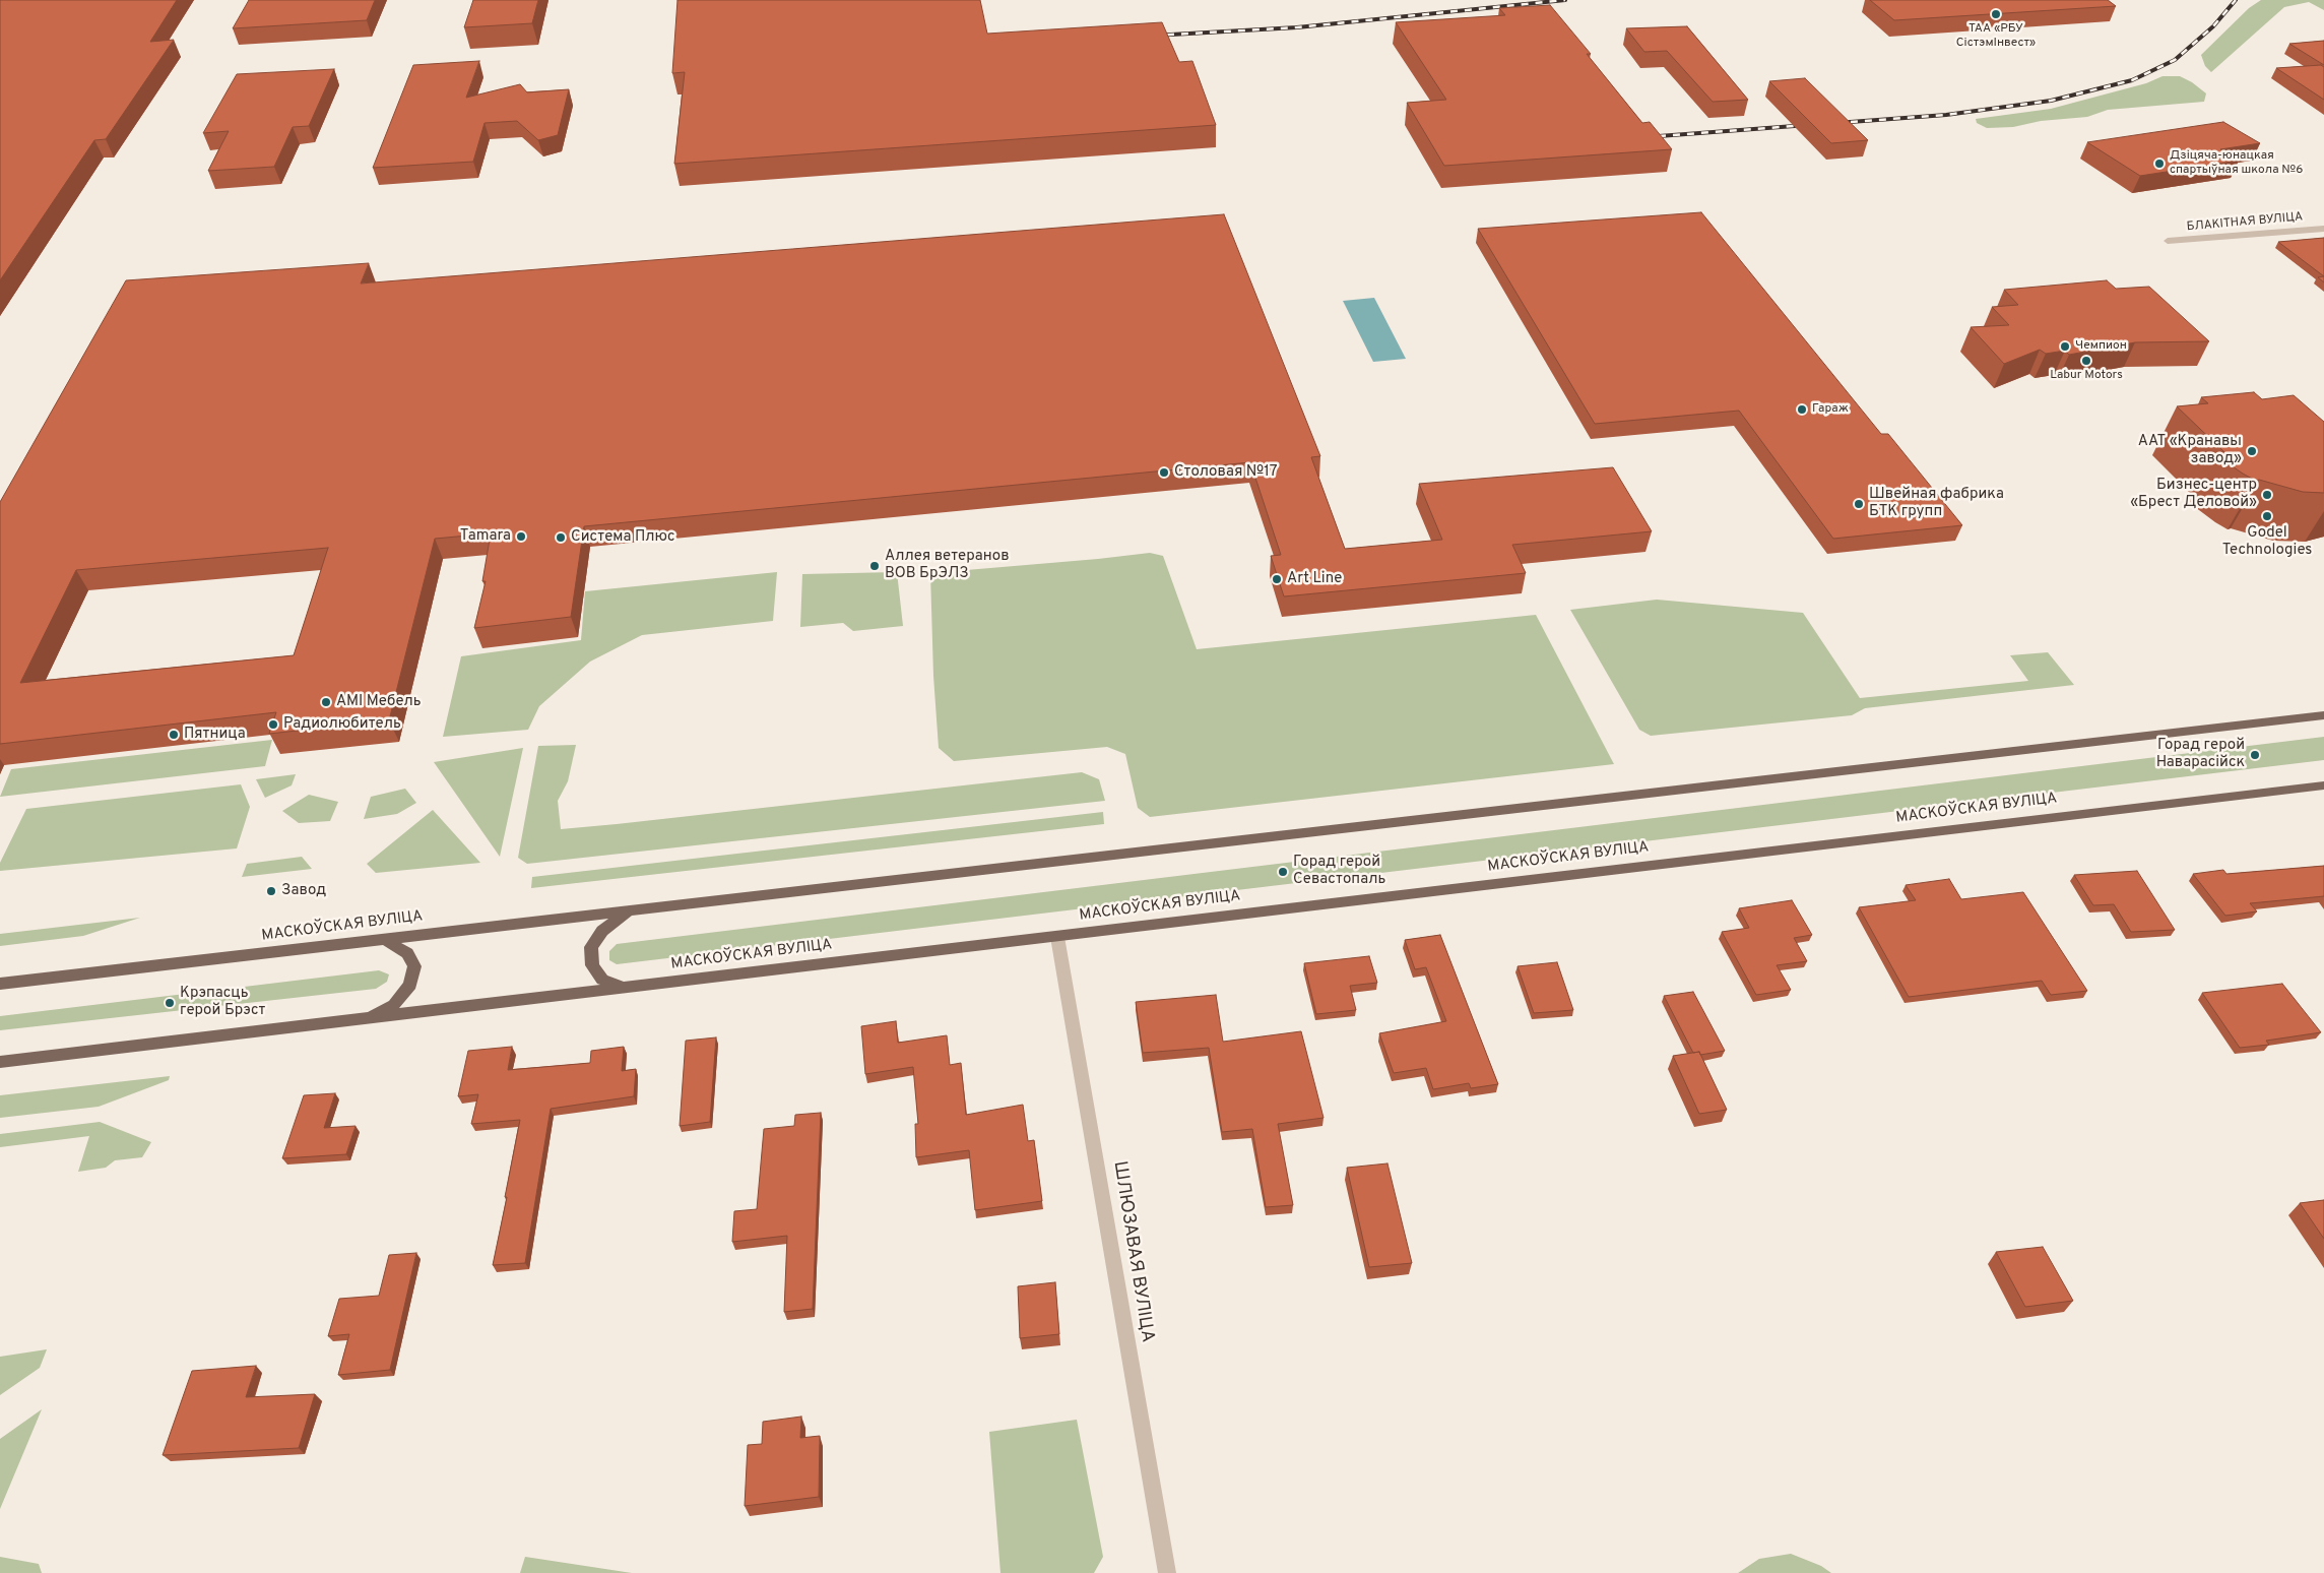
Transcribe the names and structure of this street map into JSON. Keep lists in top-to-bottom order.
{
  "streets": {
    "main road": ["МАСКОЎСКАЯ ВУЛІЦА"],
    "street": ["БЛАКІТНАЯ ВУЛІЦА", "ШЛЮЗАВАЯ ВУЛІЦА"]
  },
  "crossings": [
    ["МАСКОЎСКАЯ ВУЛІЦА", "ШЛЮЗАВАЯ ВУЛІЦА"]
  ],
  "places": [
    "ТАА «РБУ СістэмІнвест»",
    "Дзіцяча-юнацкая спартыўная школа №6",
    "Чемпион",
    "Labur Motors",
    "Гараж",
    "ААТ «Кранавы завод»",
    "Столовая №17",
    "Бизнес-центр «Брест Деловой»",
    "Швейная фабрика БТК групп",
    "Godel Technologies",
    "Tamara",
    "Система Плюс",
    "Аллея ветеранов ВОВ БрЭЛЗ",
    "Art Line",
    "AMI Мебель",
    "Радиолюбитель",
    "Пятница",
    "Горад герой Наварасійск",
    "Горад герой Севастопаль",
    "Завод",
    "Крэпасць герой Брэст"
  ]
}
